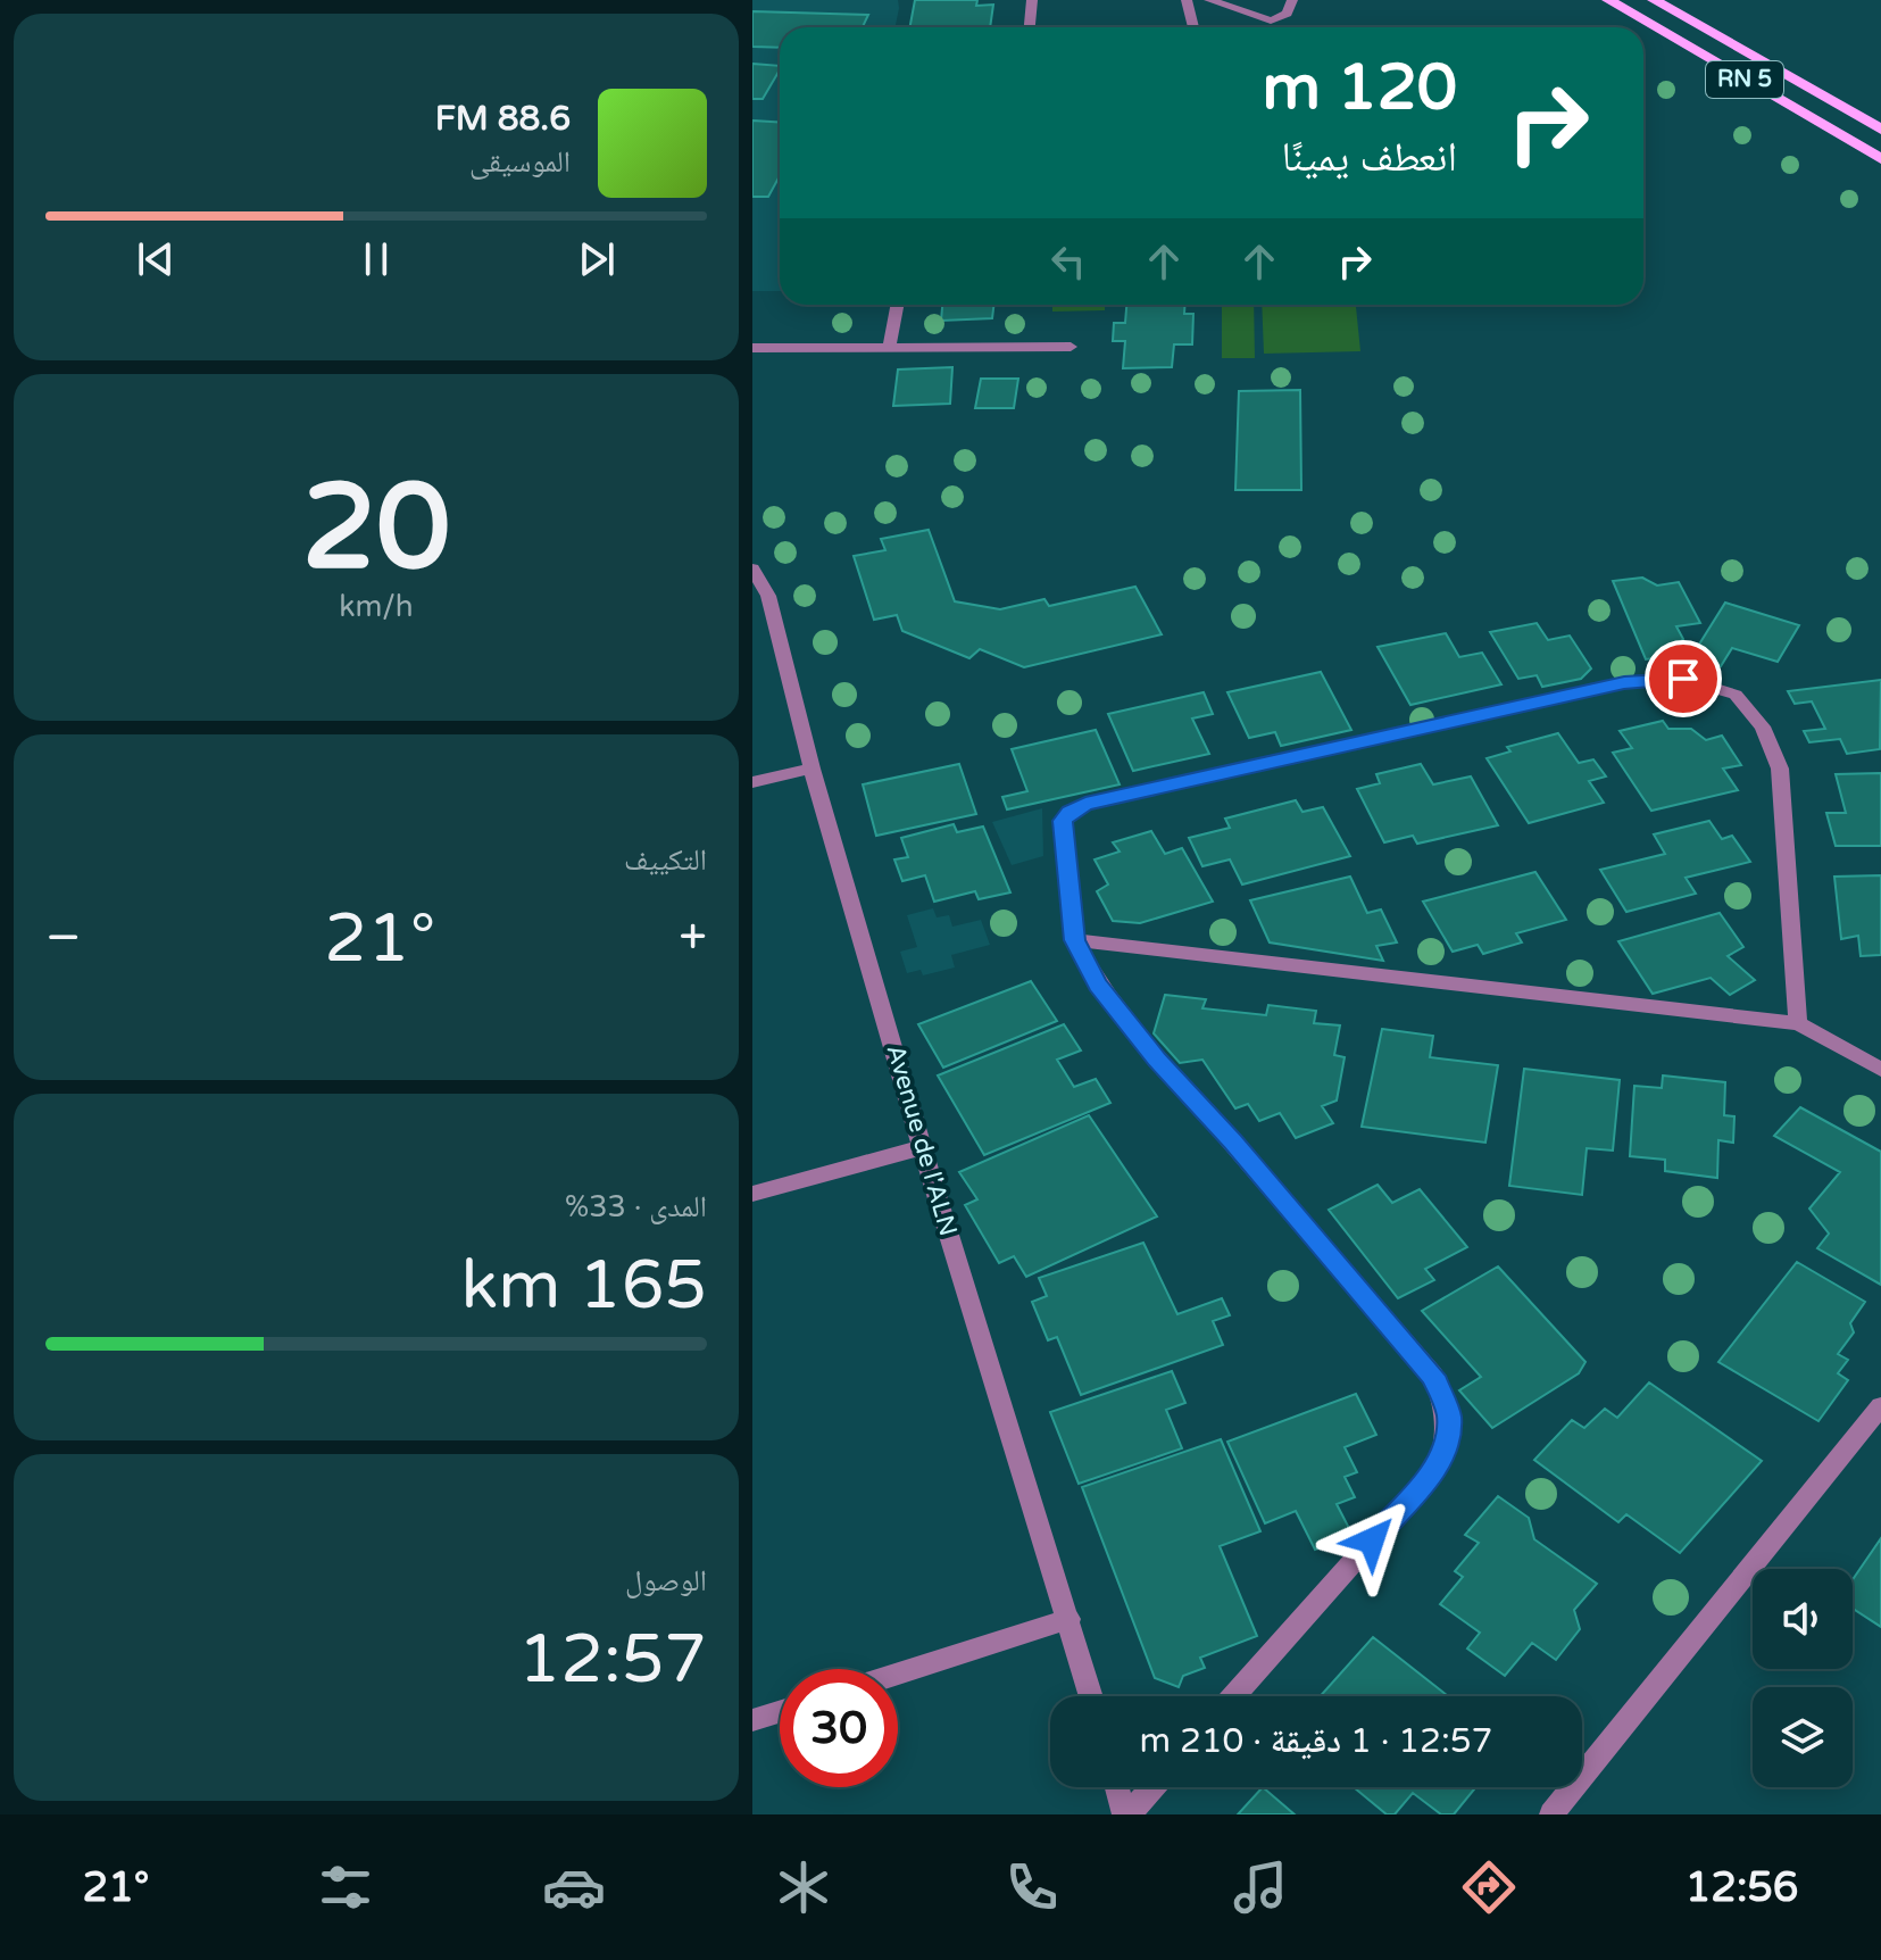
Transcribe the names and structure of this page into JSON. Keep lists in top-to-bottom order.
{
  "streets": {
    "main road": ["RN 5"],
    "street": ["Avenue de l'ALN"]
  },
  "page": {
    "turn": ["120 m", "انعطف يمينًا"],
    "song": ["88.6 FM", "الموسيقى"],
    "tile": [
      ["20", "km/h"],
      "التكييف",
      ["المدى · 33%", "165 km"],
      ["الوصول", "12:57"]
    ],
    "heat": ["−", "21°", "+"],
    "limit": "30",
    "trip": "12:57 · 1 دقيقة · 210 m",
    "tabs": ["12:56", "21°"]
  }
}
